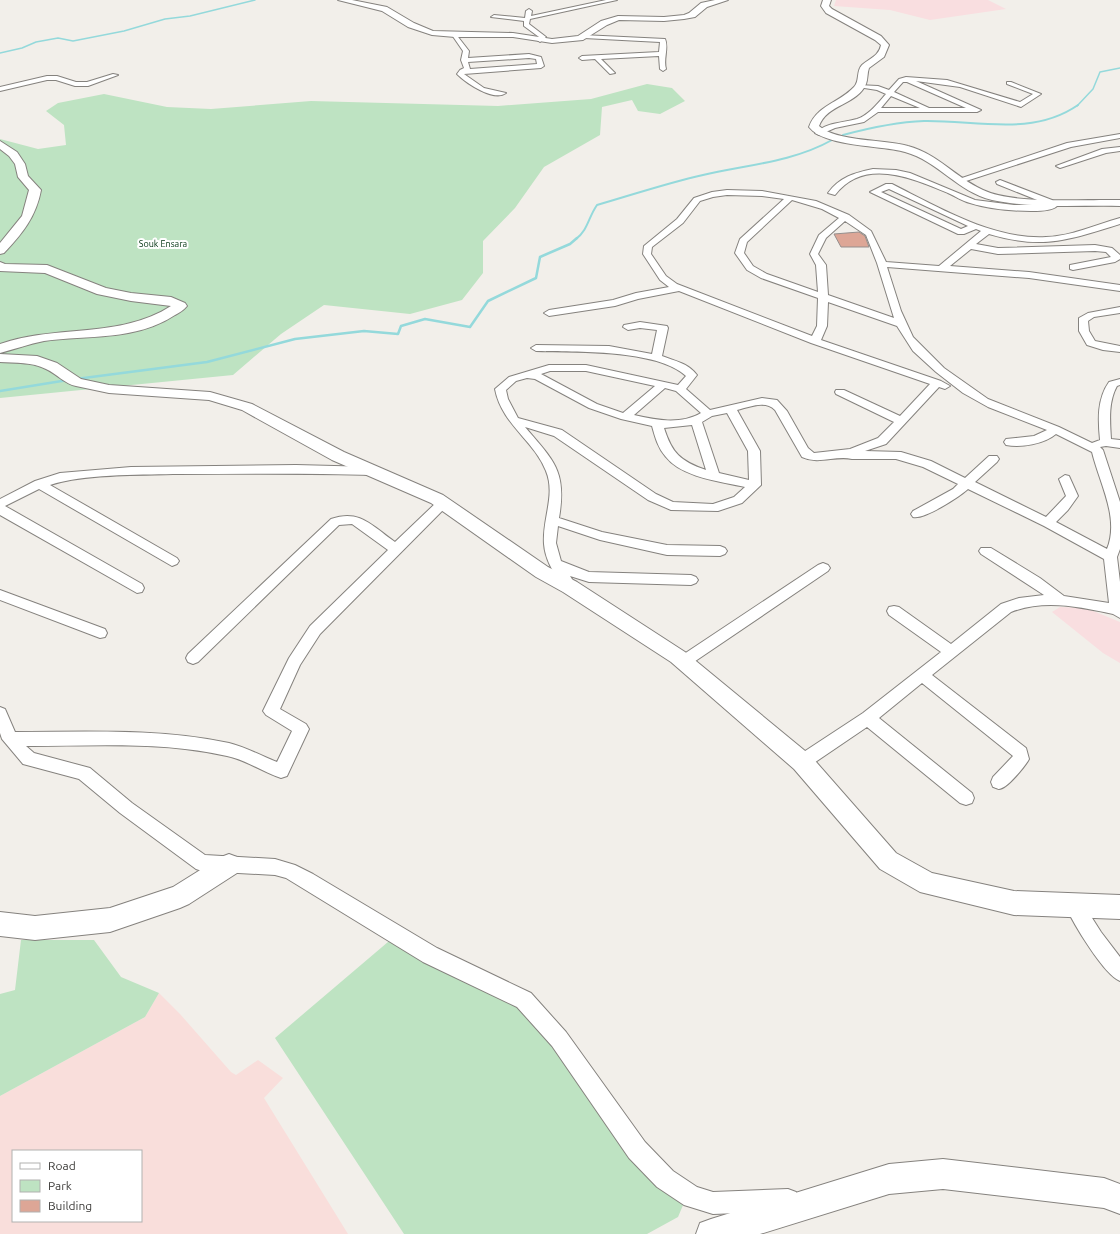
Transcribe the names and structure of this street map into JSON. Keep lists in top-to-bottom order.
{
  "parks": ["Souk Ensara"],
  "legend": ["Road", "Park", "Building"]
}
